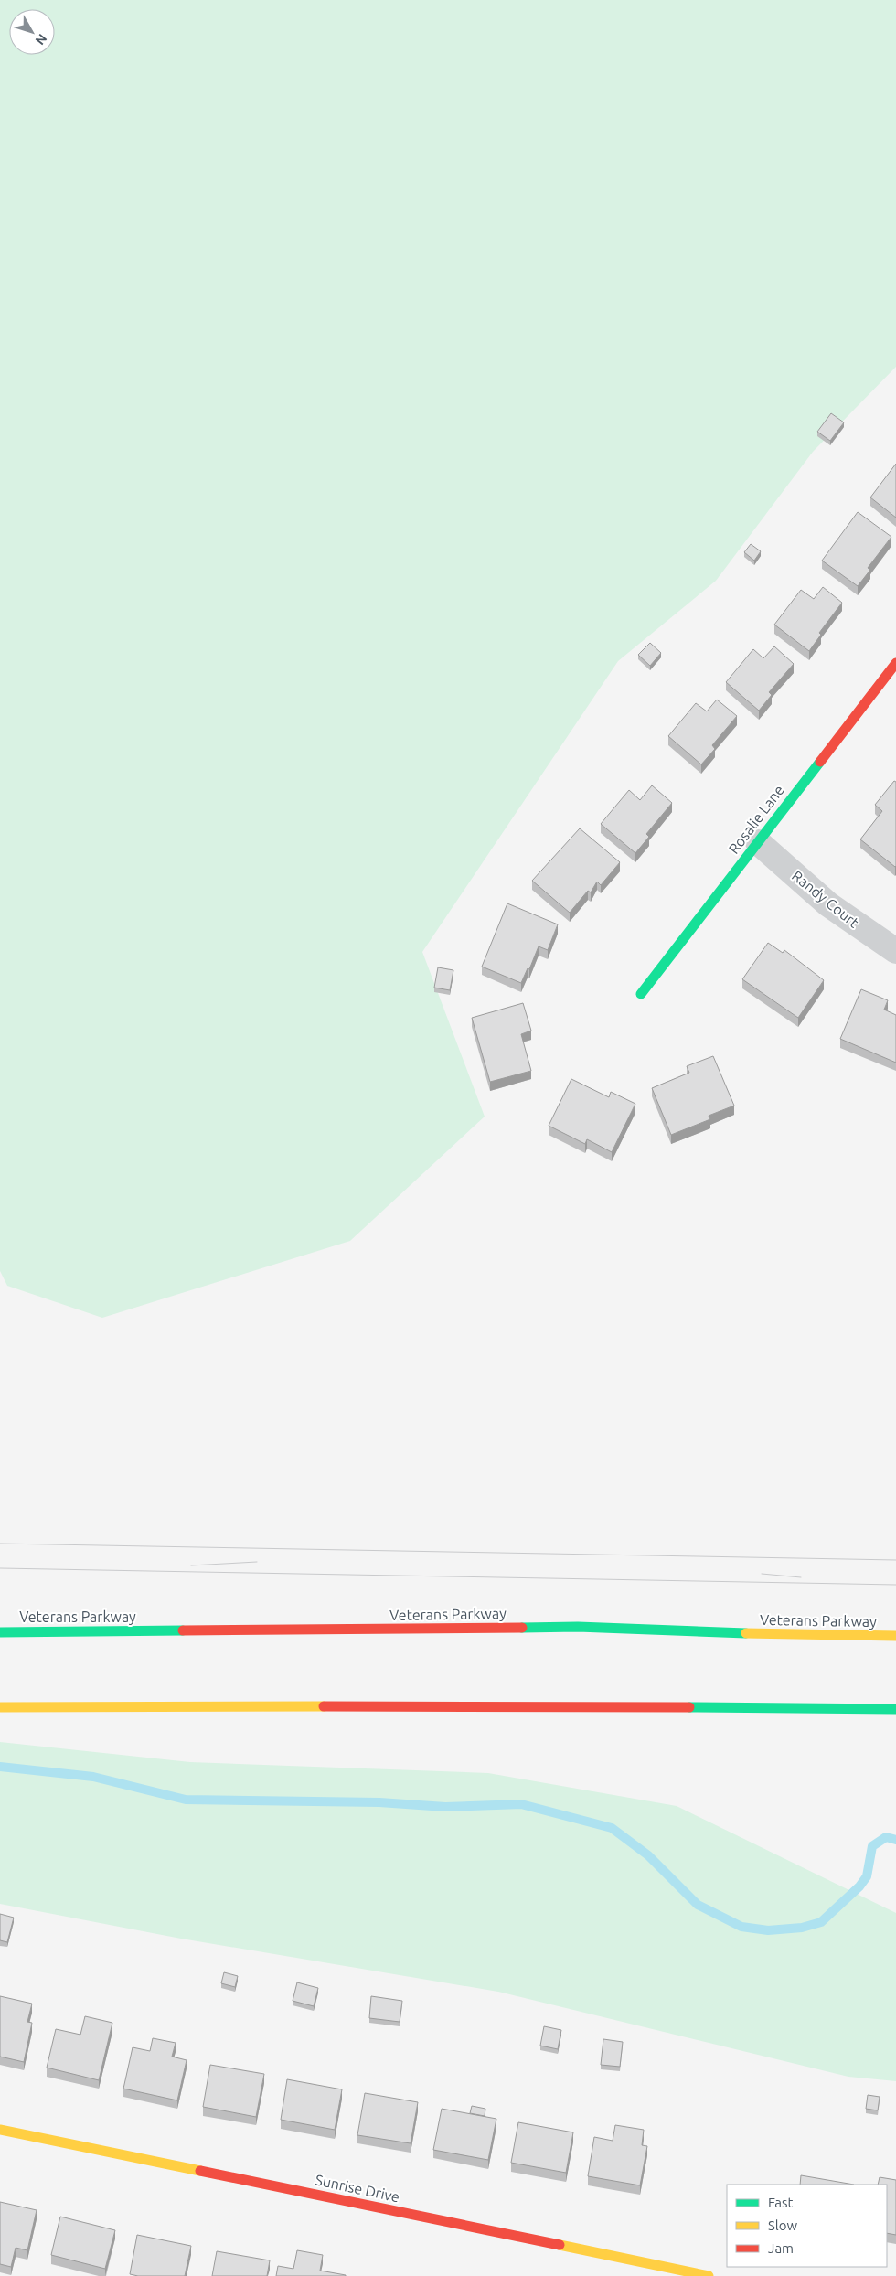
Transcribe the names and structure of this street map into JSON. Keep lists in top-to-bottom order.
{
  "streets": {
    "main road": ["Rosalie Lane", "Veterans Parkway", "Sunrise Drive"],
    "street": ["Randy Court"]
  },
  "crossings": [
    ["Rosalie Lane", "Randy Court"]
  ],
  "legend": ["Fast", "Slow", "Jam"],
  "north": "bottom right"
}
